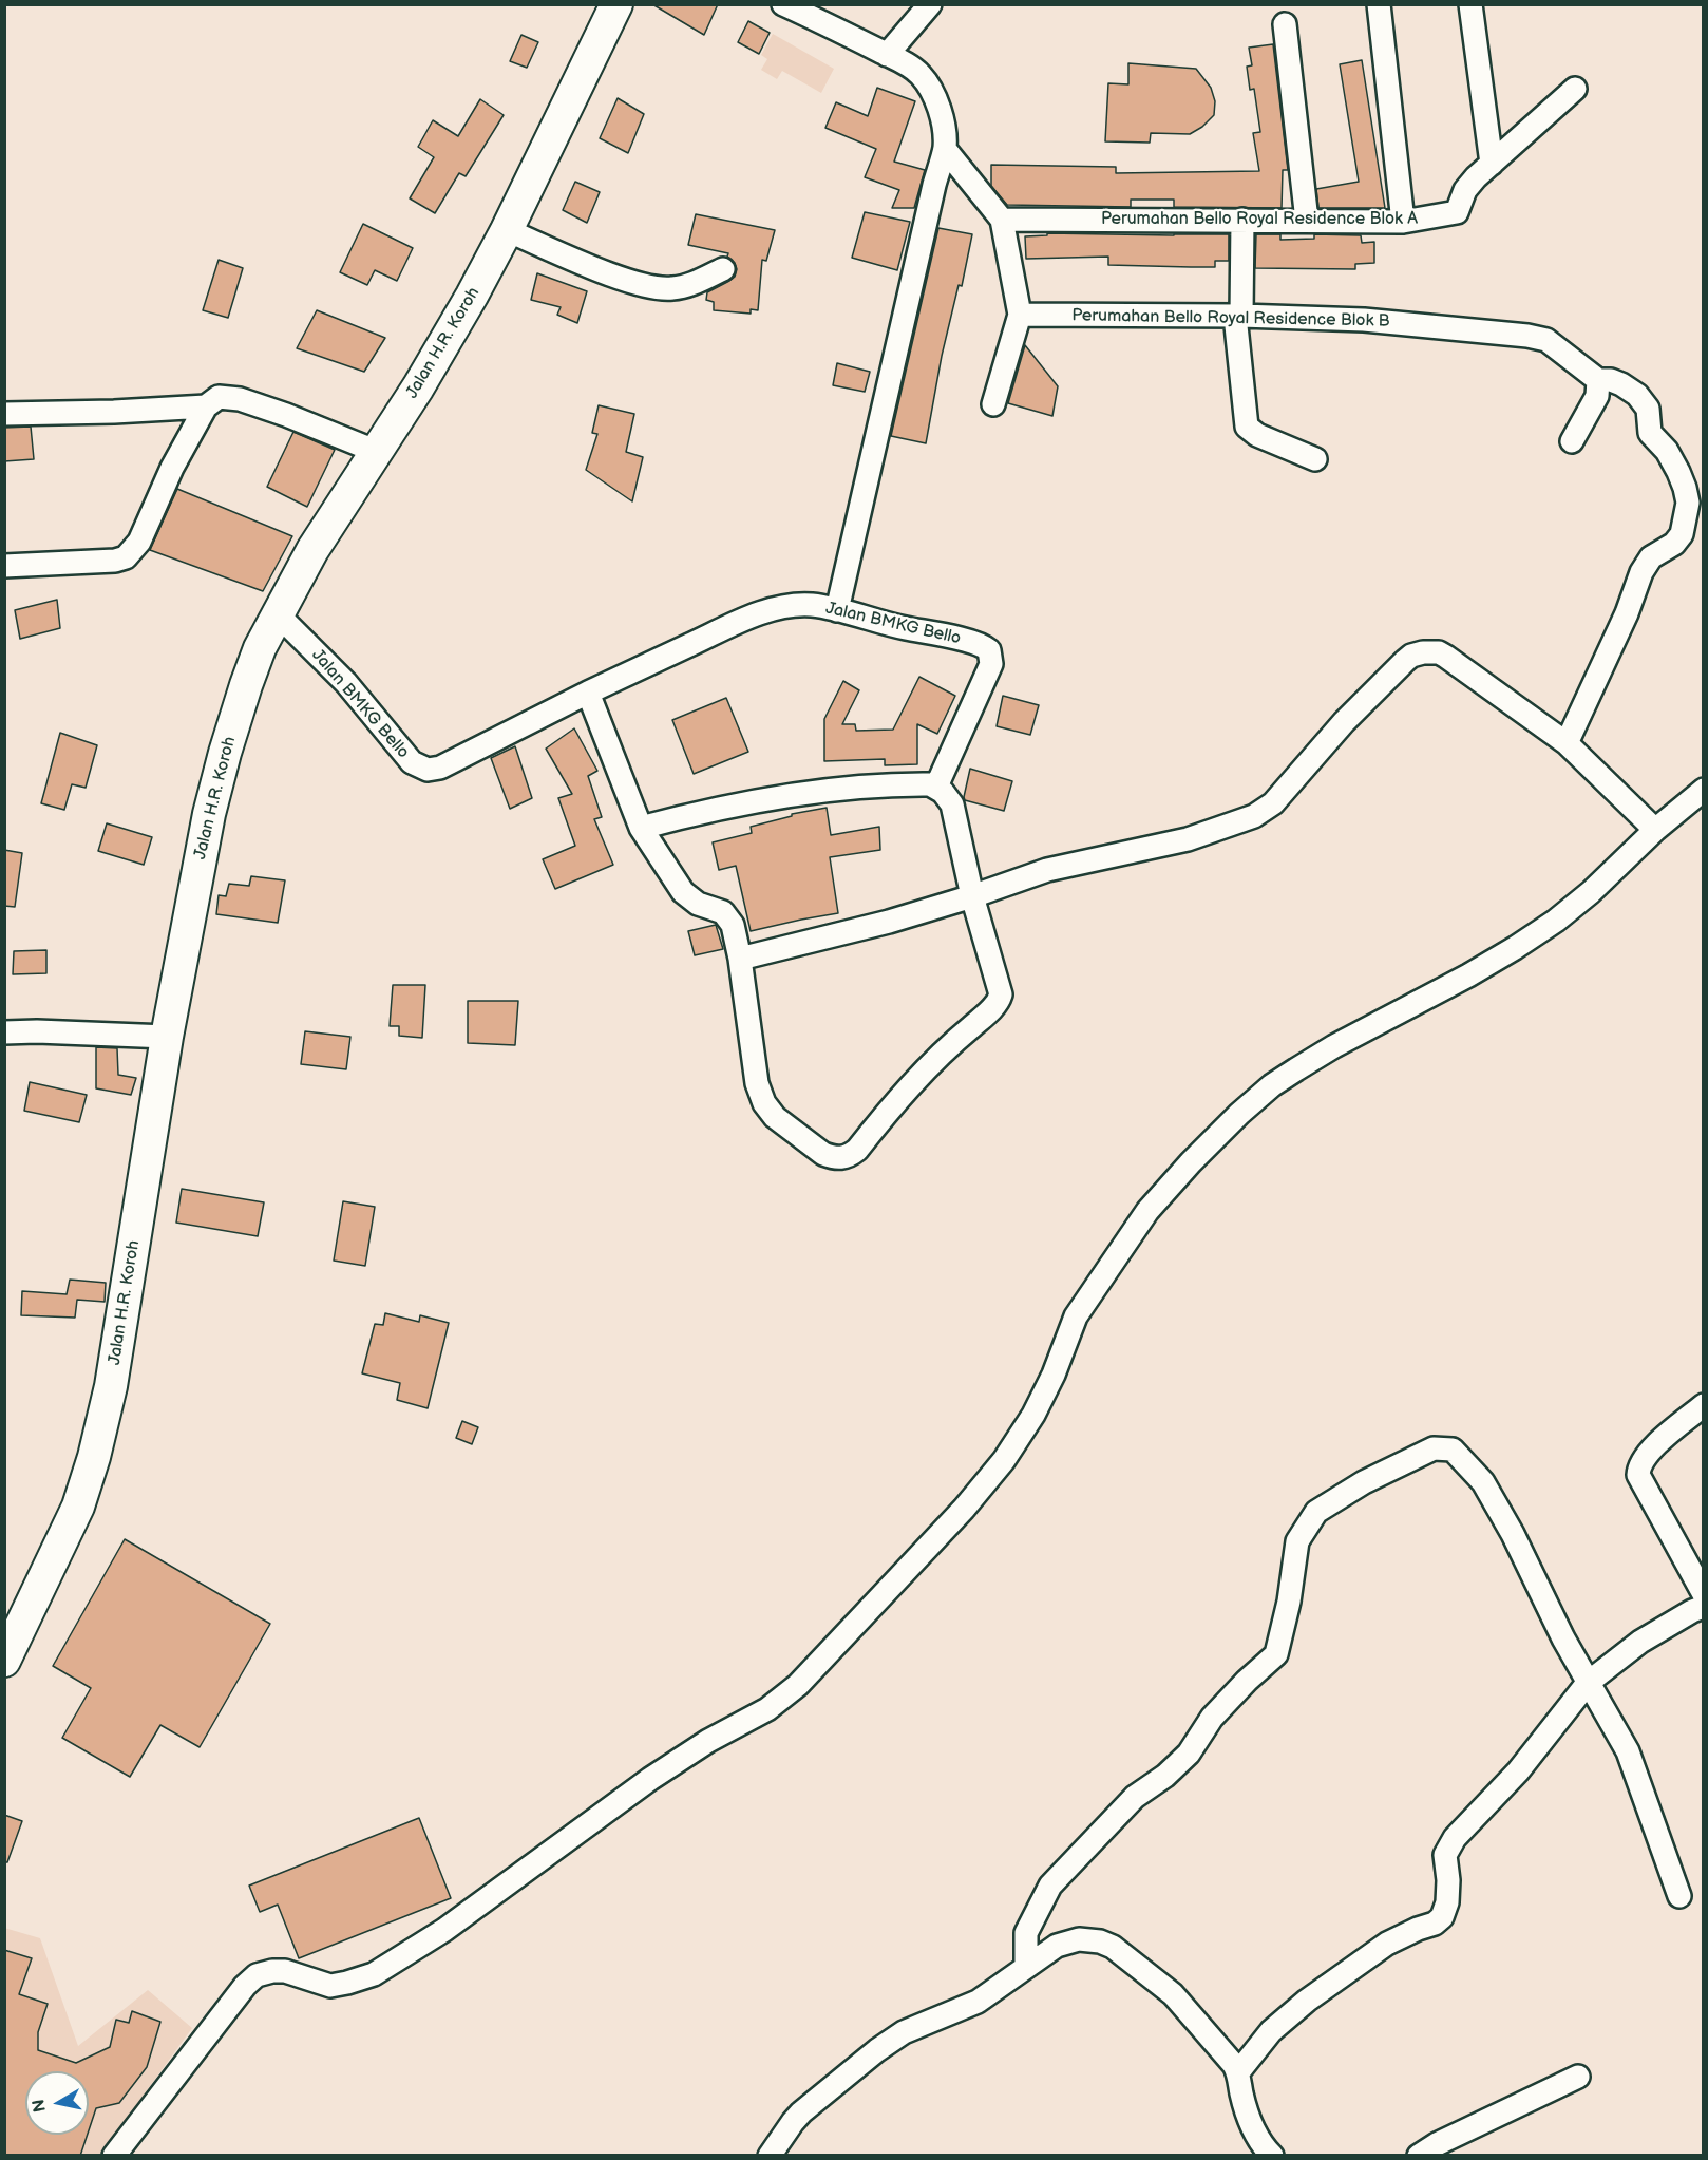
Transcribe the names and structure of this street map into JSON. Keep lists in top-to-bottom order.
{
  "streets": {
    "main road": ["Jalan H.R. Koroh"],
    "street": ["Perumahan Bello Royal Residence Blok A", "Perumahan Bello Royal Residence Blok B", "Jalan BMKG Bello"]
  },
  "crossings": [
    ["Jalan H.R. Koroh", "Jalan BMKG Bello"]
  ],
  "north": "left"
}
